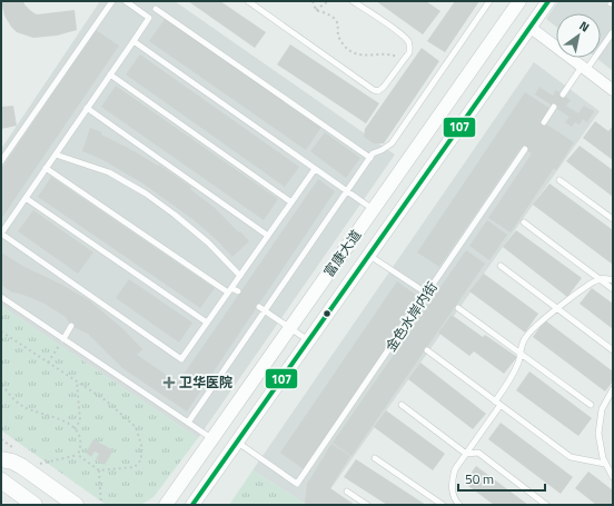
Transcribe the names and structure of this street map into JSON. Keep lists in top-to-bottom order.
{
  "streets": {
    "street": ["富康大道"],
    "lane": ["金色水岸内街"]
  },
  "crossings": [
    ["富康大道", "金色水岸内街"]
  ],
  "places": {
    "health": ["卫华医院"]
  },
  "lines": ["transit line 107"],
  "scale_bar": "50 m",
  "north": "top right"
}
